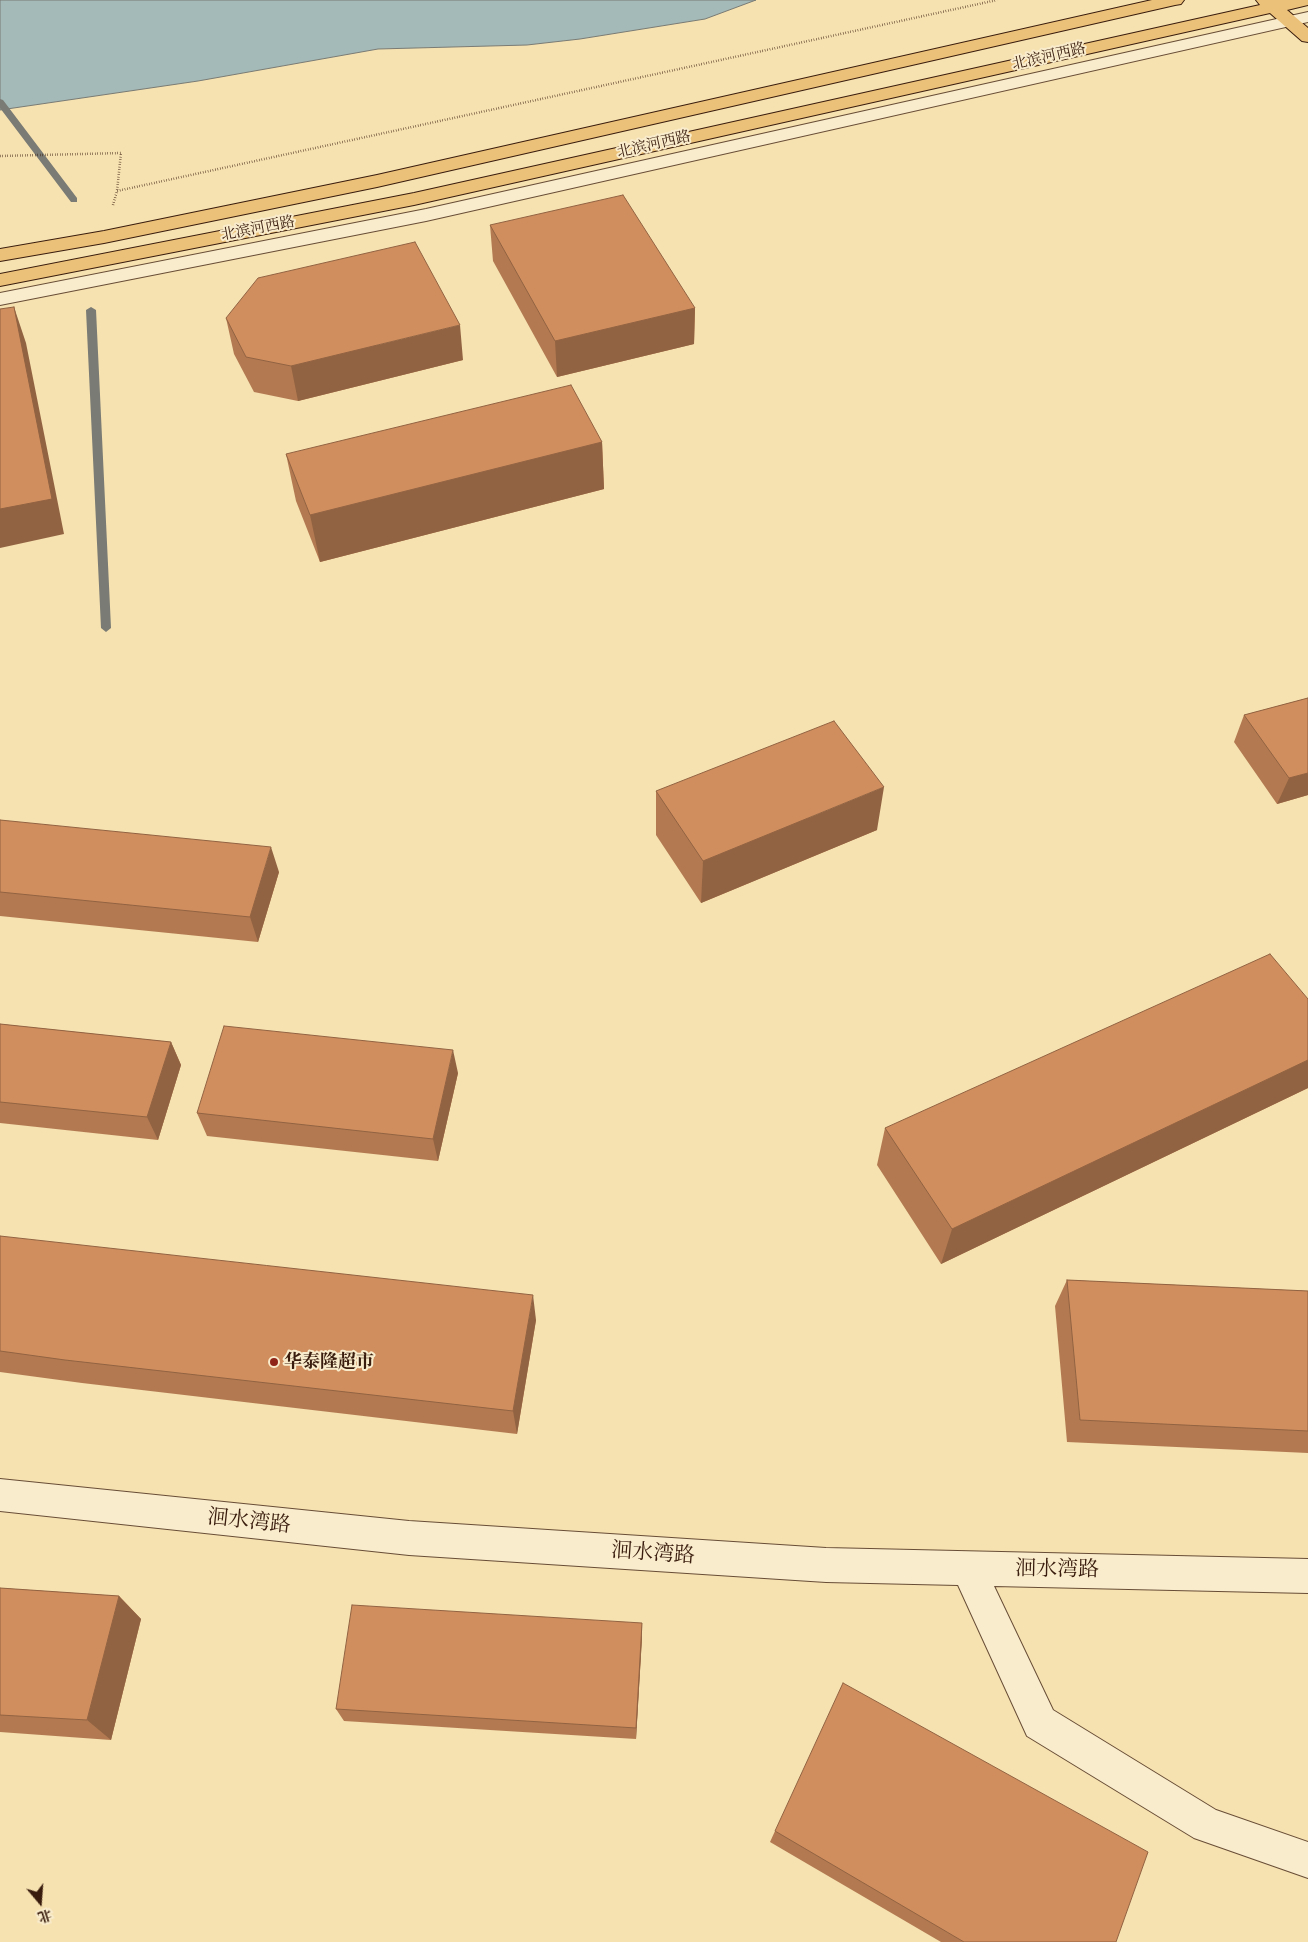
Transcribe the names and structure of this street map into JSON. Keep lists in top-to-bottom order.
{
  "streets": {
    "main road": ["北滨河西路"],
    "street": ["洄水湾路"]
  },
  "places": ["华泰隆超市"],
  "north": "bottom"
}
